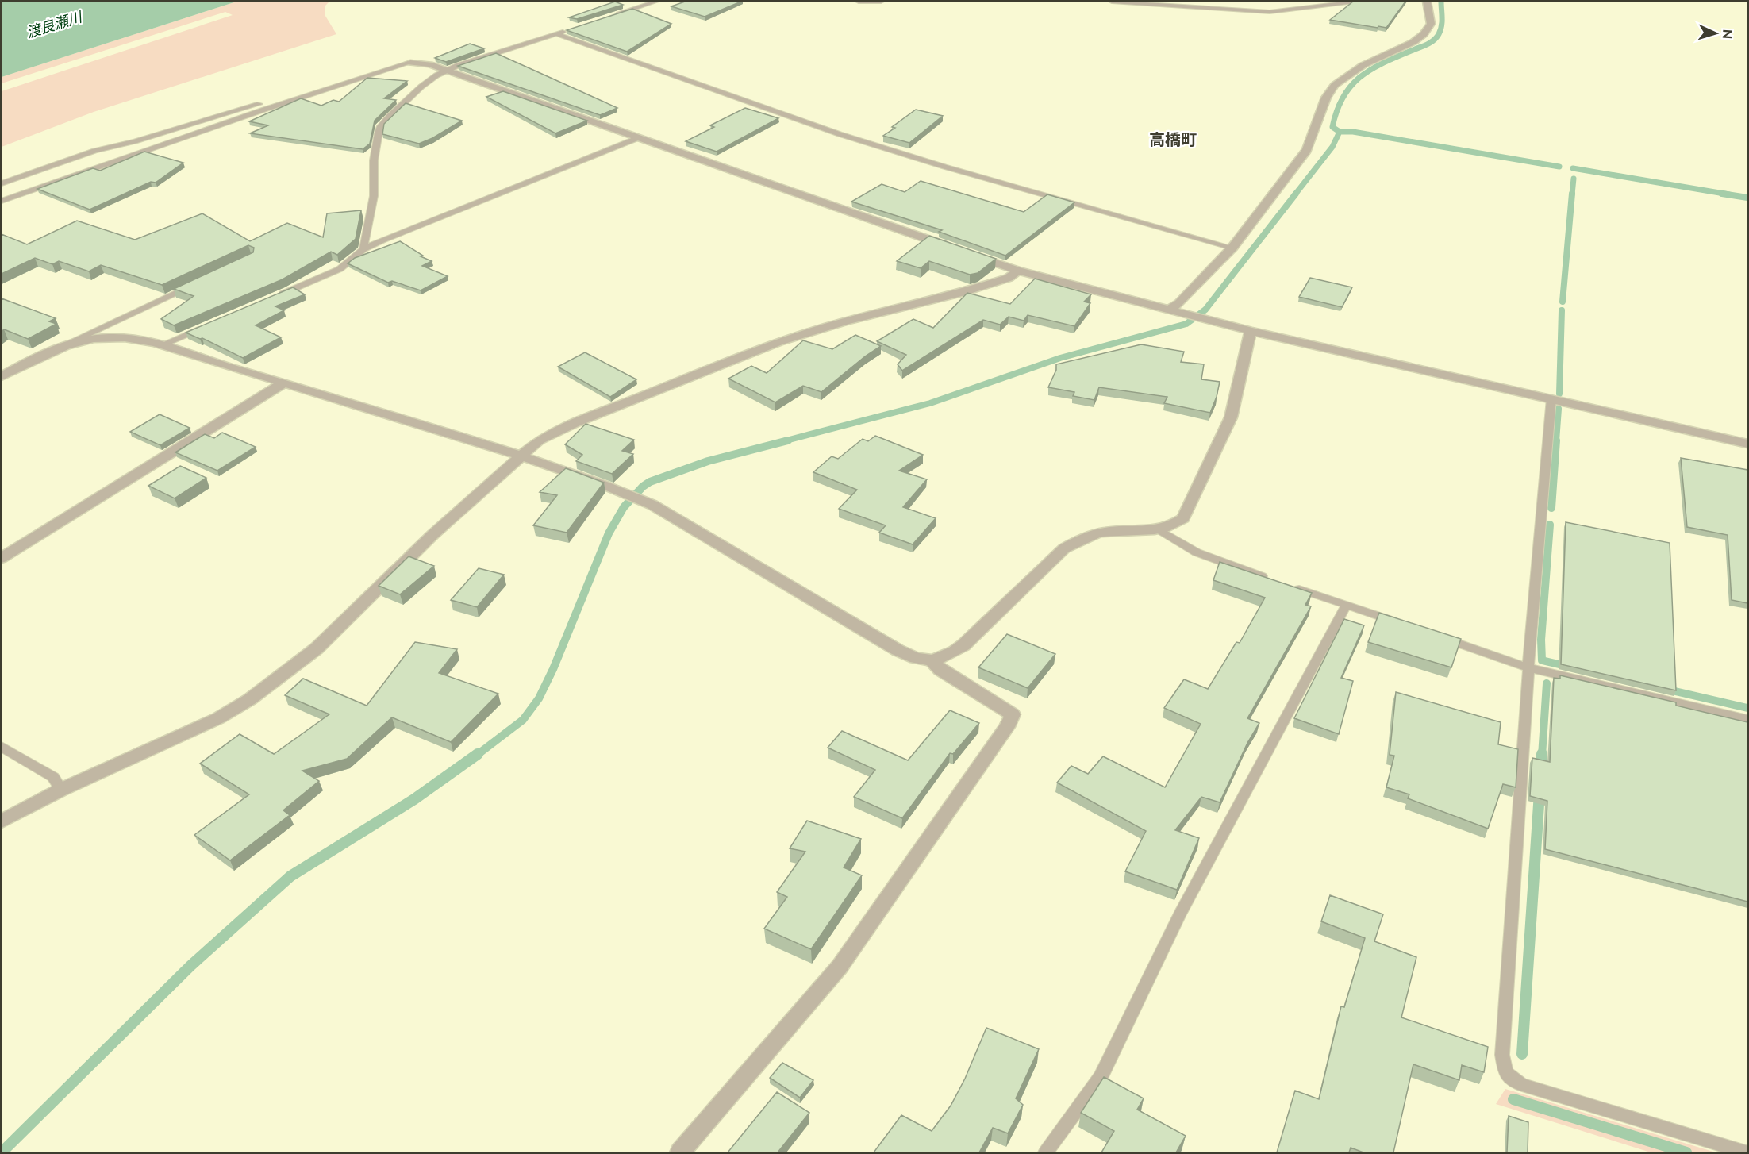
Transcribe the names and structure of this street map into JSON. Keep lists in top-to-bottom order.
{
  "districts": ["高橋町"],
  "water": ["渡良瀬川"],
  "north": "right"
}
